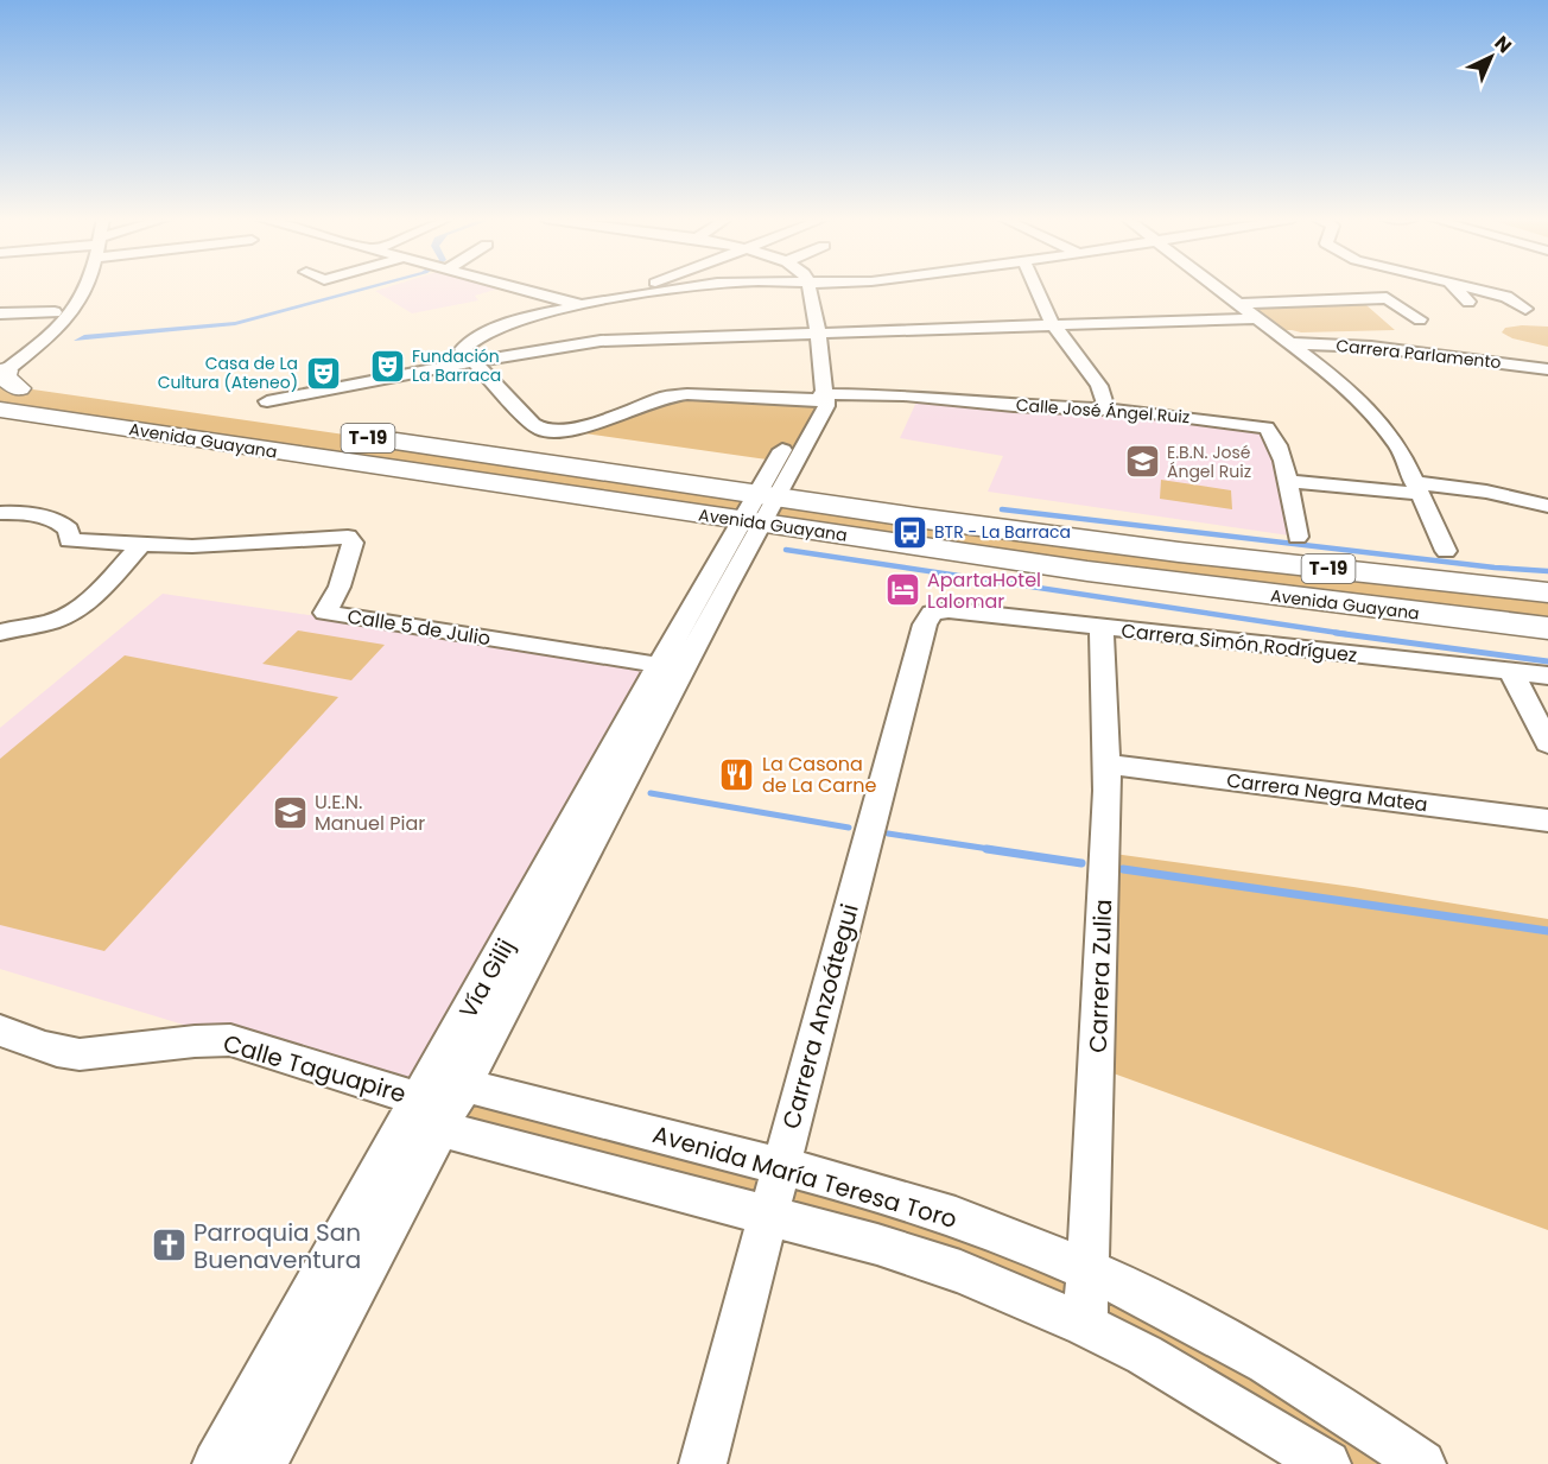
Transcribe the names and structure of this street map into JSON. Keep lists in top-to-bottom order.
{
  "streets": {
    "highway": ["T-19", "Avenida Guayana"],
    "street": [
      "Carrera Parlamento",
      "Calle José Ángel Ruiz",
      "Calle 5 de Julio",
      "Carrera Simón Rodríguez",
      "Carrera Negra Matea",
      "Carrera Zulia",
      "Vía Gilij",
      "Carrera Anzoátegui",
      "Calle Taguapire",
      "Avenida María Teresa Toro"
    ]
  },
  "crossings": [
    ["Calle José Ángel Ruiz", "Vía Gilij"],
    ["Avenida Guayana", "Vía Gilij"],
    ["Calle 5 de Julio", "Vía Gilij"],
    ["Carrera Simón Rodríguez", "Carrera Zulia"],
    ["Carrera Simón Rodríguez", "Carrera Anzoátegui"],
    ["Carrera Negra Matea", "Carrera Zulia"],
    ["Carrera Zulia", "Avenida María Teresa Toro"],
    ["Vía Gilij", "Calle Taguapire"],
    ["Vía Gilij", "Avenida María Teresa Toro"],
    ["Carrera Anzoátegui", "Avenida María Teresa Toro"],
    ["Calle Taguapire", "Avenida María Teresa Toro"]
  ],
  "places": {
    "theatre": ["Fundación La Barraca", "Casa de La Cultura (Ateneo)"],
    "school or university": ["E.B.N. José Ángel Ruiz", "U.E.N. Manuel Piar"],
    "bus stop": ["BTR - La Barraca"],
    "hotel": ["ApartaHotel Lalomar"],
    "restaurant": ["La Casona de La Carne"],
    "church": ["Parroquia San Buenaventura"]
  },
  "north": "top right"
}
